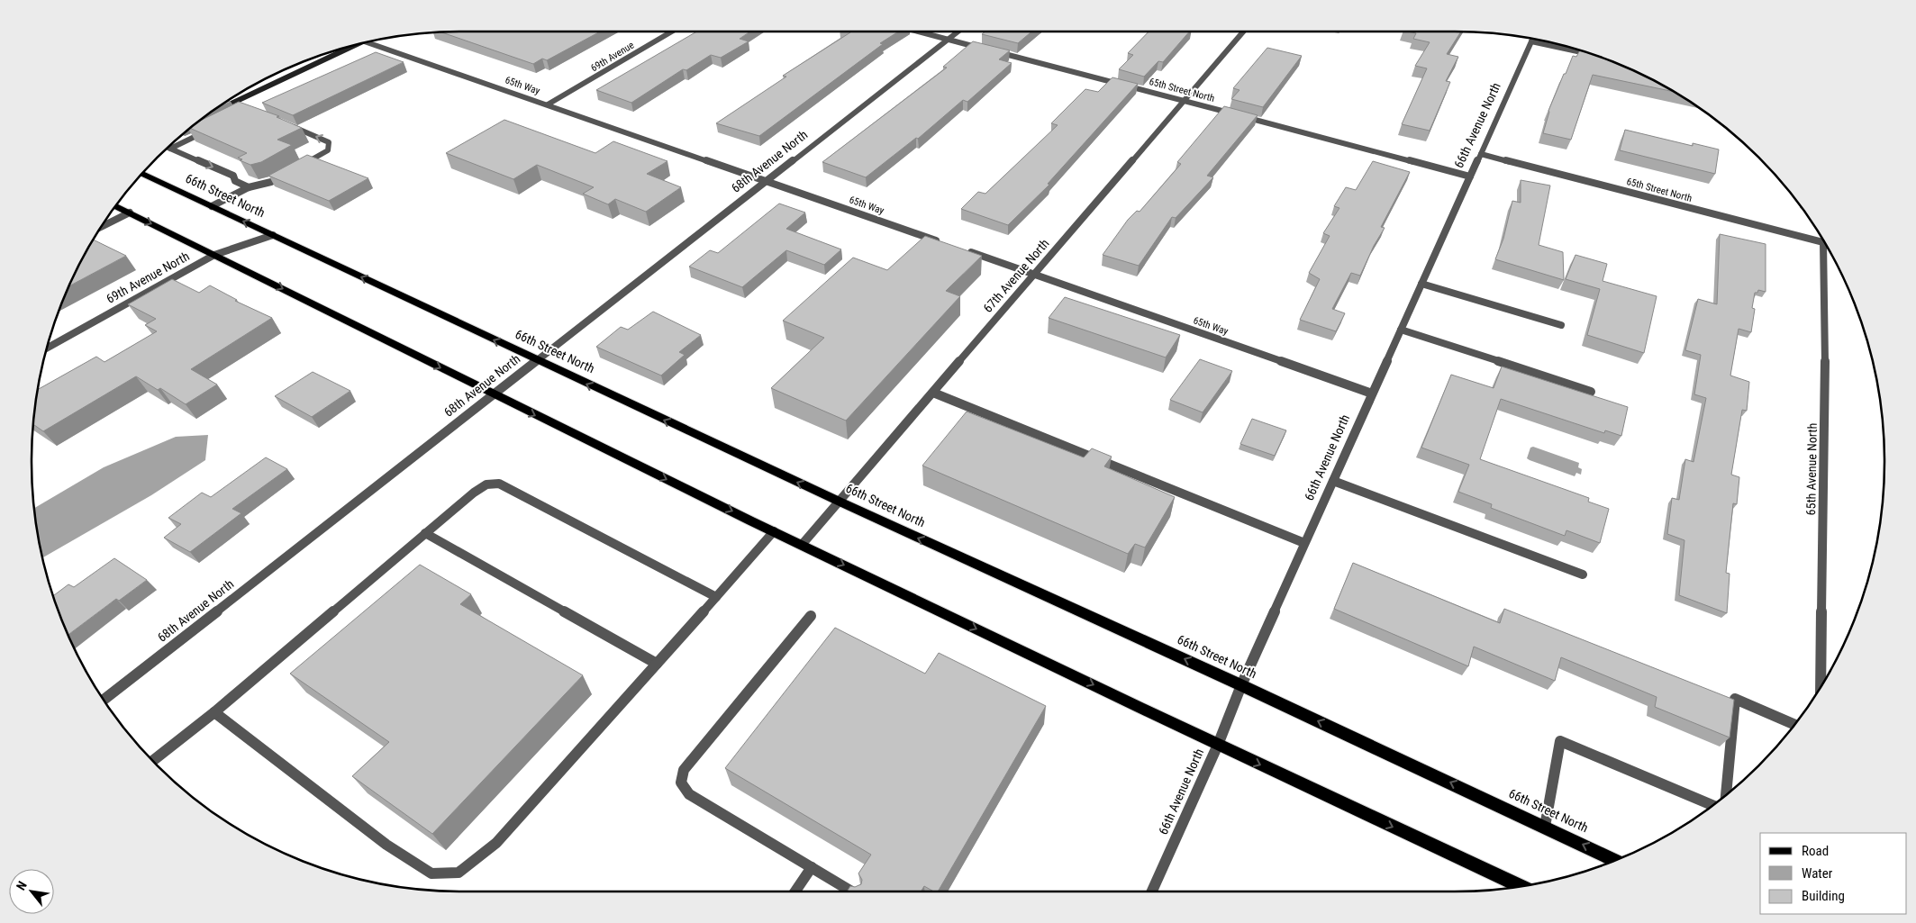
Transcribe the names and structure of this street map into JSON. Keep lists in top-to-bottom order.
{
  "streets": {
    "main road": ["66th Street North"],
    "street": [
      "69th Avenue",
      "65th Way",
      "65th Street North",
      "66th Avenue North",
      "68th Avenue North",
      "67th Avenue North",
      "69th Avenue North",
      "65th Avenue North"
    ]
  },
  "crossings": [
    ["69th Avenue", "65th Way"],
    ["65th Way", "66th Avenue North"],
    ["65th Way", "68th Avenue North"],
    ["65th Way", "67th Avenue North"],
    ["65th Street North", "66th Avenue North"],
    ["65th Street North", "68th Avenue North"],
    ["65th Street North", "67th Avenue North"],
    ["65th Street North", "65th Avenue North"],
    ["66th Avenue North", "66th Street North"],
    ["68th Avenue North", "66th Street North"],
    ["66th Street North", "67th Avenue North"],
    ["66th Street North", "69th Avenue North"]
  ],
  "legend": ["Road", "Water", "Building"],
  "north": "top left"
}
